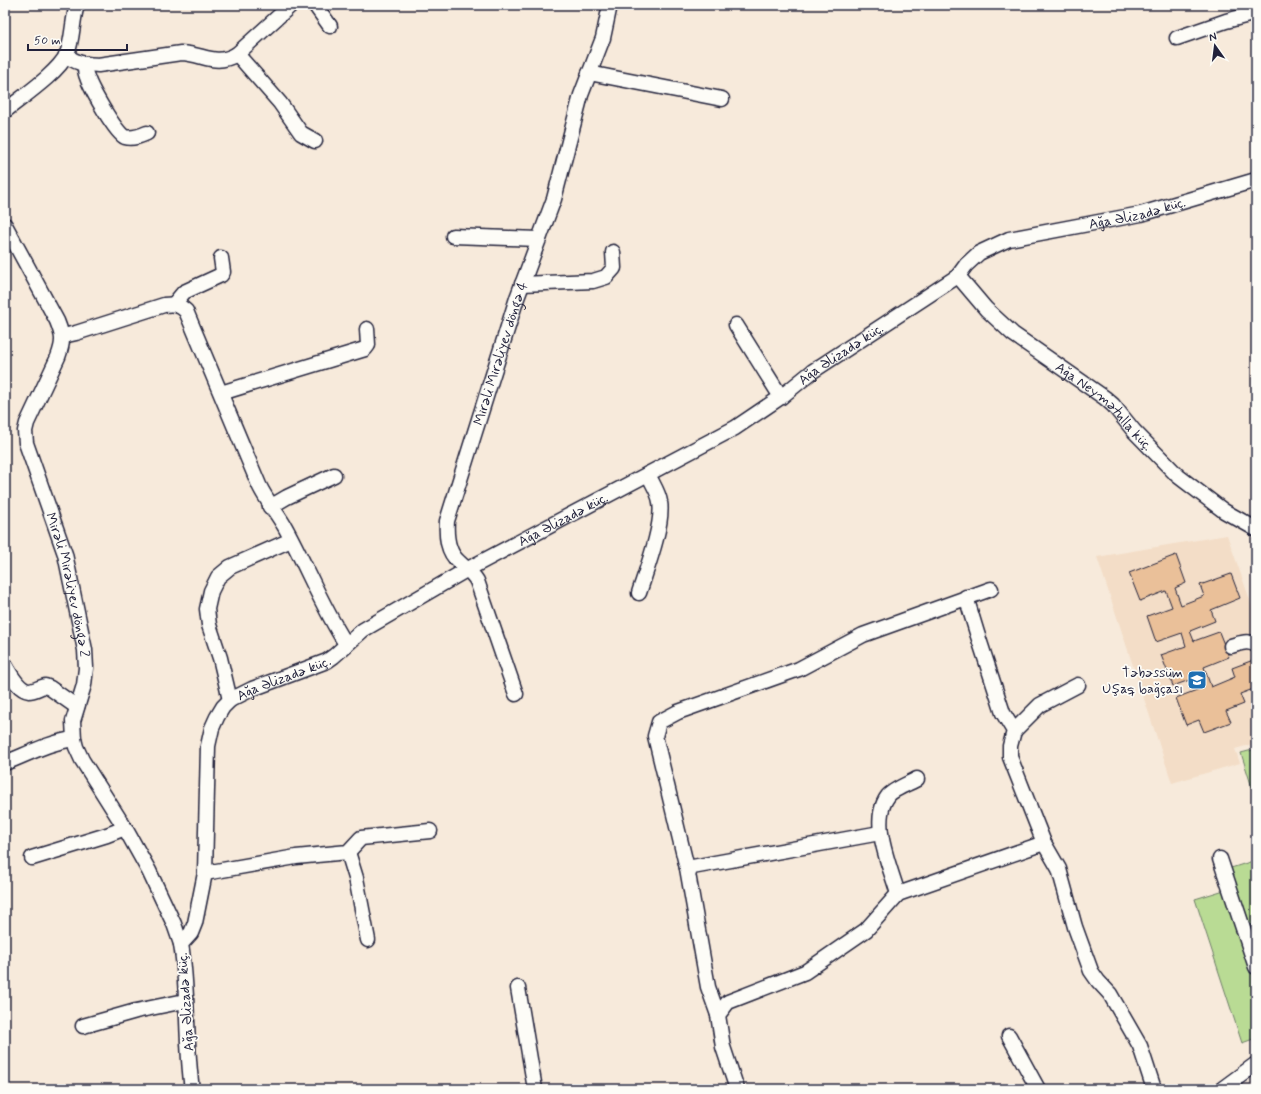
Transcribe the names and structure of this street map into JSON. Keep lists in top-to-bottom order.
{
  "streets": {
    "street": [
      "Ağa Əlizadə küç.",
      "Mirəli Mirəliyev döngə 4",
      "Ağa Neymətulla küç.",
      "Mirəli Mirəliyev döngə 2"
    ]
  },
  "crossings": [
    ["Ağa Əlizadə küç.", "Mirəli Mirəliyev döngə 4"],
    ["Ağa Əlizadə küç.", "Ağa Neymətulla küç."],
    ["Ağa Əlizadə küç.", "Mirəli Mirəliyev döngə 2"]
  ],
  "places": {
    "school or university": ["Təbəssüm Uşaq bağçası"]
  },
  "scale_bar": "50 m",
  "north": "top"
}
